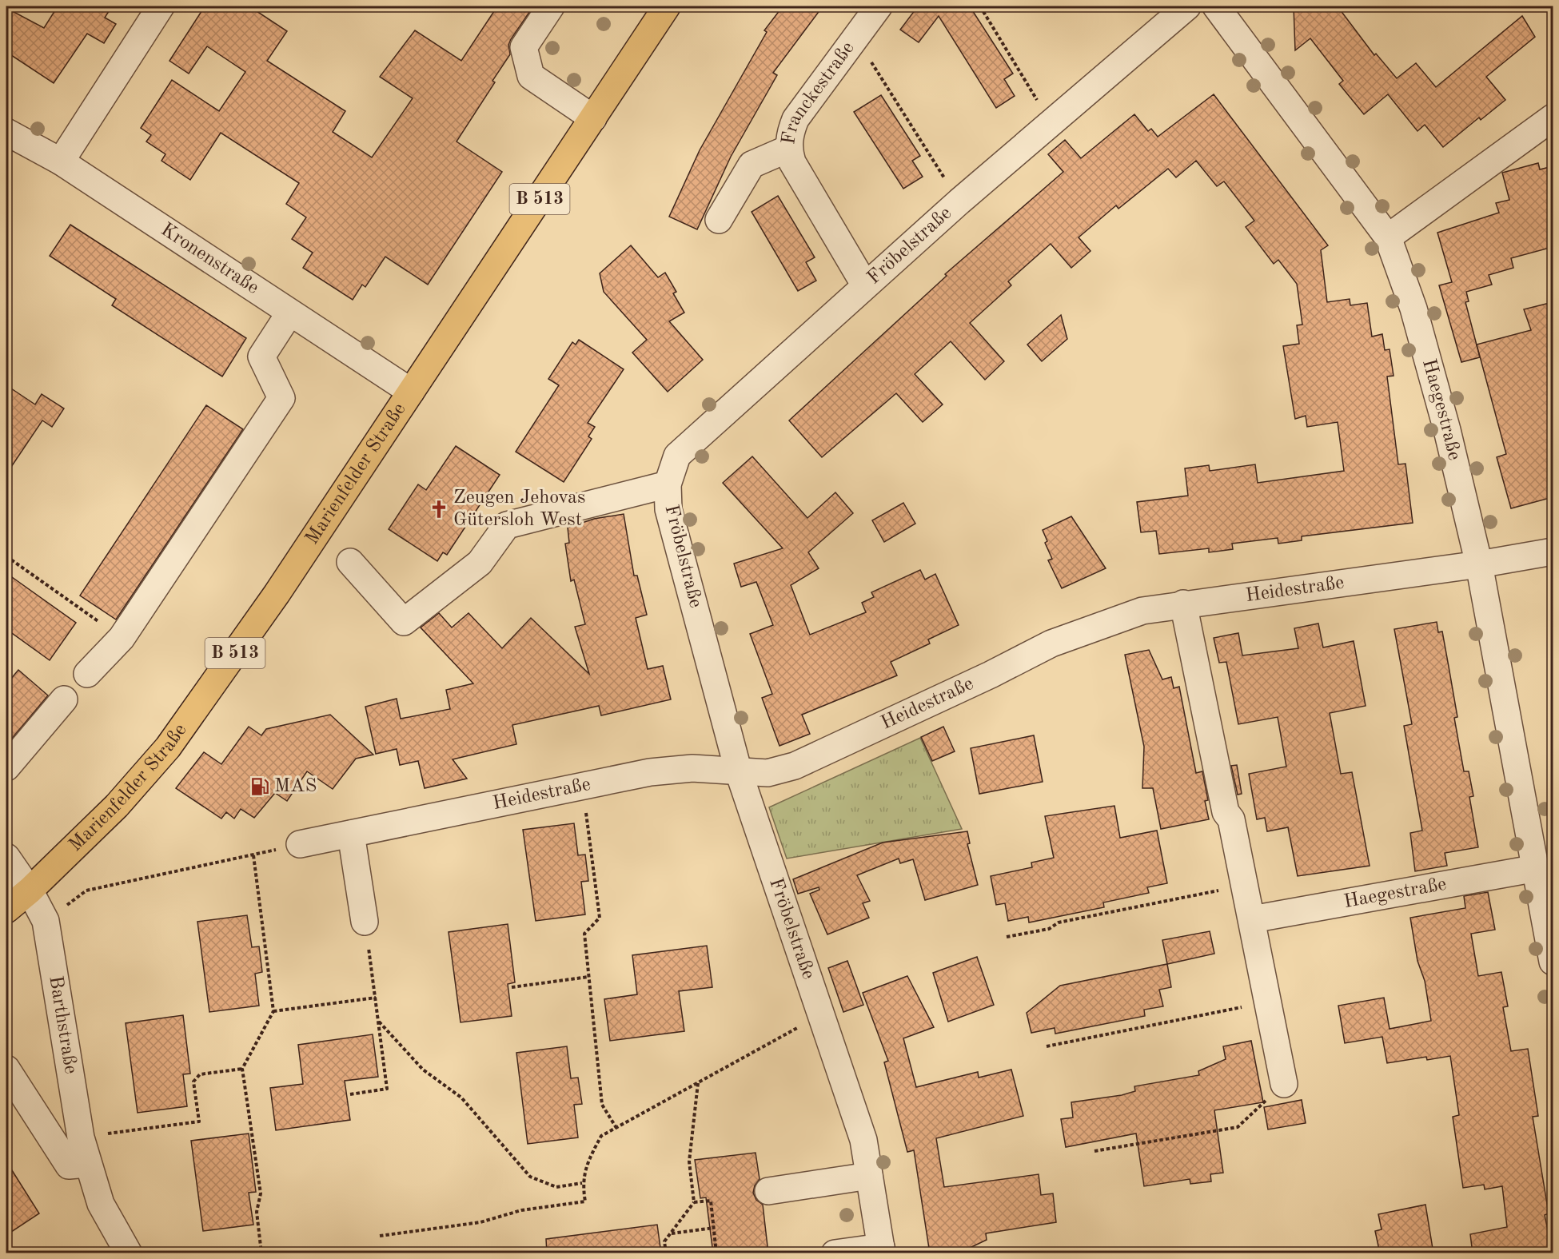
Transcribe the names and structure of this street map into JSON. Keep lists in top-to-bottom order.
{
  "streets": {
    "main road": ["B 513", "Marienfelder Straße"],
    "street": [
      "Franckestraße",
      "Fröbelstraße",
      "Kronenstraße",
      "Haegestraße",
      "Heidestraße",
      "Barthstraße"
    ]
  },
  "crossings": [
    ["Franckestraße", "Fröbelstraße"],
    ["Fröbelstraße", "Heidestraße"],
    ["Kronenstraße", "Marienfelder Straße"],
    ["Haegestraße", "Heidestraße"],
    ["Marienfelder Straße", "Barthstraße"]
  ],
  "places": {
    "church": ["Zeugen Jehovas Gütersloh West"],
    "fuel station": ["MAS"]
  }
}
